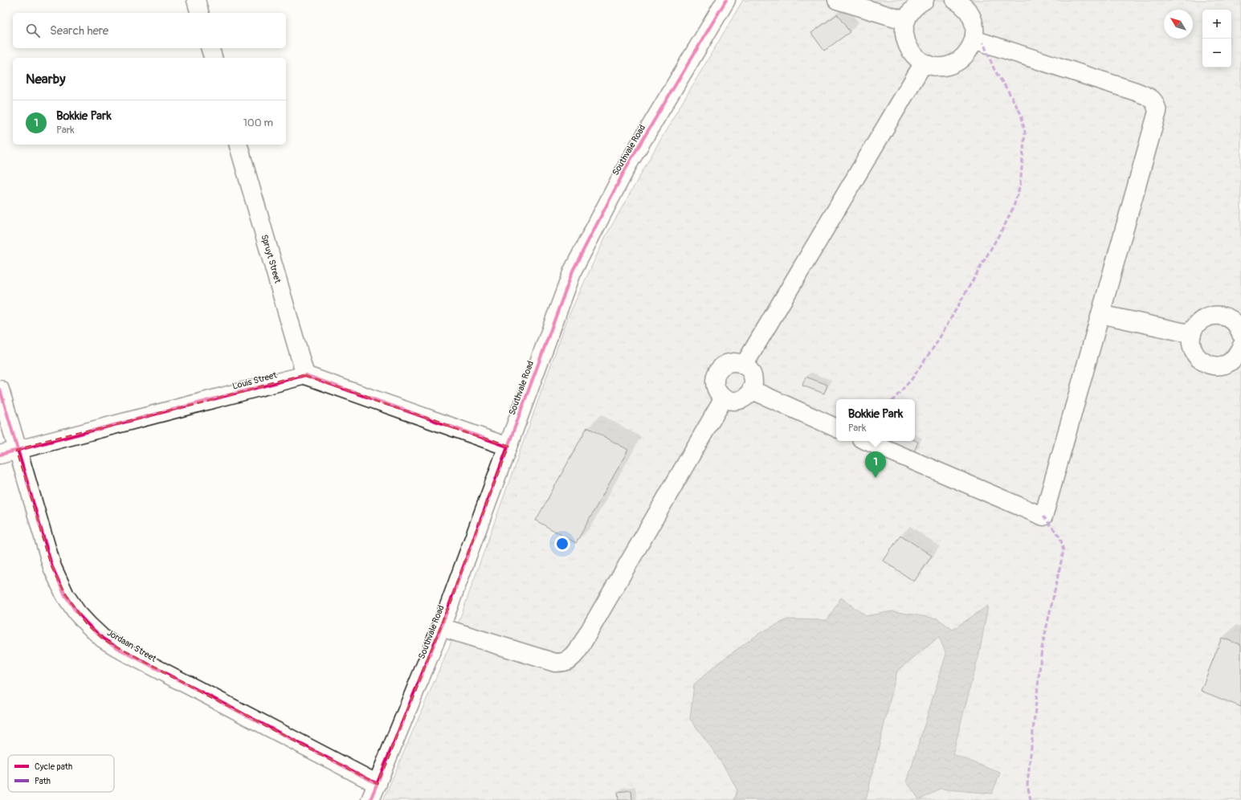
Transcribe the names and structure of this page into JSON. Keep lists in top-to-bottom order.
{
  "streets": {
    "street": [
      "Southvale Road",
      "Spruyt Street",
      "Louis Street",
      "Jordaan Street"
    ]
  },
  "crossings": [
    ["Southvale Road", "Jordaan Street"],
    ["Spruyt Street", "Louis Street"],
    ["Louis Street", "Jordaan Street"]
  ],
  "legend": ["Cycle path", "Path"],
  "north": "top left",
  "page": {
    "map_buttons": ["+", "−"],
    "search": "Search here",
    "heading": "Nearby",
    "list": [
      {
        "mark": "1",
        "name": "Bokkie Park",
        "note": "Park",
        "value": "100 m"
      }
    ],
    "popup": ["Bokkie Park", "Park"],
    "pins": "1"
  }
}
